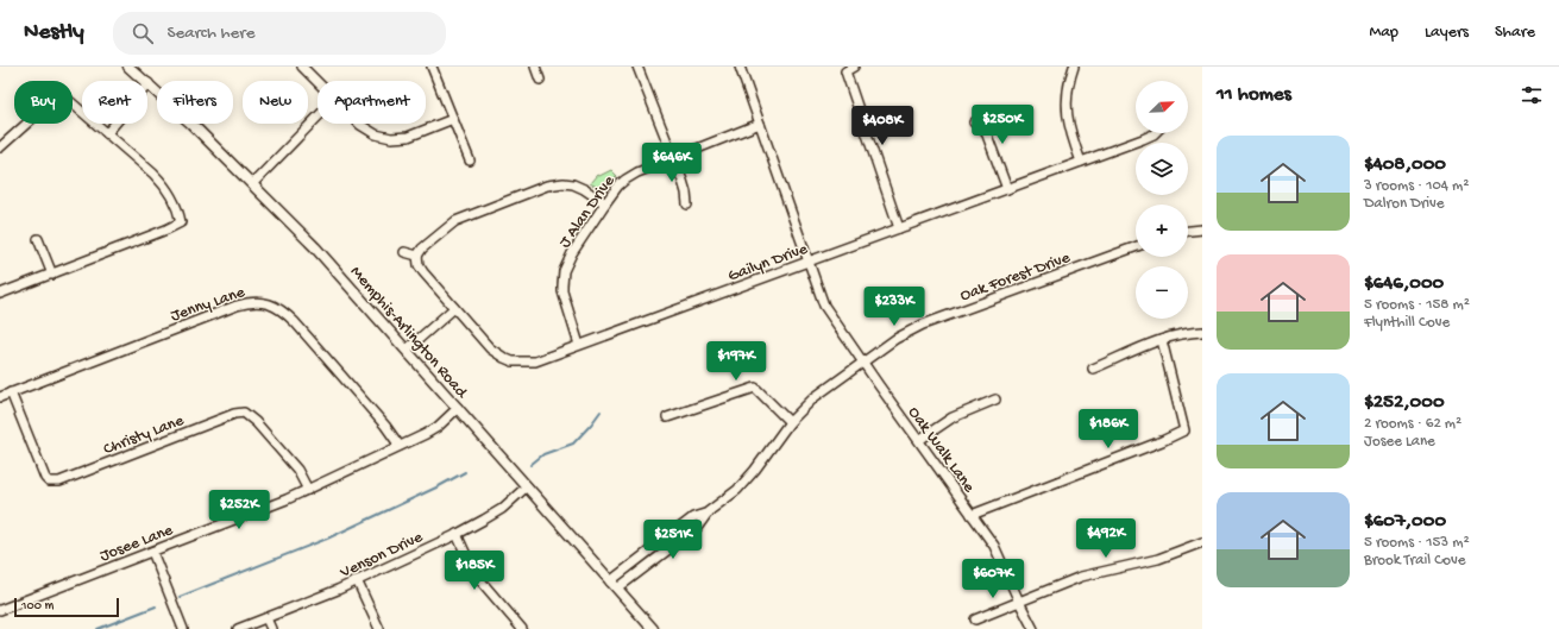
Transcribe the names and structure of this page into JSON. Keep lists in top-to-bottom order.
{
  "streets": {
    "street": [
      "J Alan Drive",
      "Gailyn Drive",
      "Oak Forest Drive",
      "Jenny Lane",
      "Memphis-Arlington Road",
      "Christy Lane",
      "Oak Walk Lane",
      "Josee Lane",
      "Venson Drive"
    ]
  },
  "crossings": [
    ["J Alan Drive", "Gailyn Drive"],
    ["J Alan Drive", "Oak Walk Lane"],
    ["Gailyn Drive", "Oak Walk Lane"],
    ["Oak Forest Drive", "Memphis-Arlington Road"],
    ["Oak Forest Drive", "Oak Walk Lane"],
    ["Jenny Lane", "Christy Lane"],
    ["Jenny Lane", "Josee Lane"],
    ["Memphis-Arlington Road", "Josee Lane"],
    ["Memphis-Arlington Road", "Venson Drive"],
    ["Christy Lane", "Josee Lane"]
  ],
  "scale_bar": "100 m",
  "north": "top right",
  "page": {
    "header": "Nestly",
    "search": "Search here",
    "nav": ["Map", "Layers", "Share"],
    "heading": "11 homes",
    "map_buttons": ["+", "−"],
    "chip": [
      "Buy",
      "Rent",
      "Filters",
      "New",
      "Apartment"
    ],
    "price": [
      "$250K",
      "$408K",
      "$646K",
      "$233K",
      "$197K",
      "$186K",
      "$252K",
      "$492K",
      "$251K",
      "$185K",
      "$607K"
    ],
    "list": [
      {
        "name": "$408,000",
        "note": "3 rooms · 104 m² · Dalron Drive"
      },
      {
        "name": "$646,000",
        "note": "5 rooms · 158 m² · Flynthill Cove"
      },
      {
        "name": "$252,000",
        "note": "2 rooms · 62 m² · Josee Lane"
      },
      {
        "name": "$607,000",
        "note": "5 rooms · 153 m² · Brook Trail Cove"
      }
    ],
    "scale": "100 m"
  }
}
